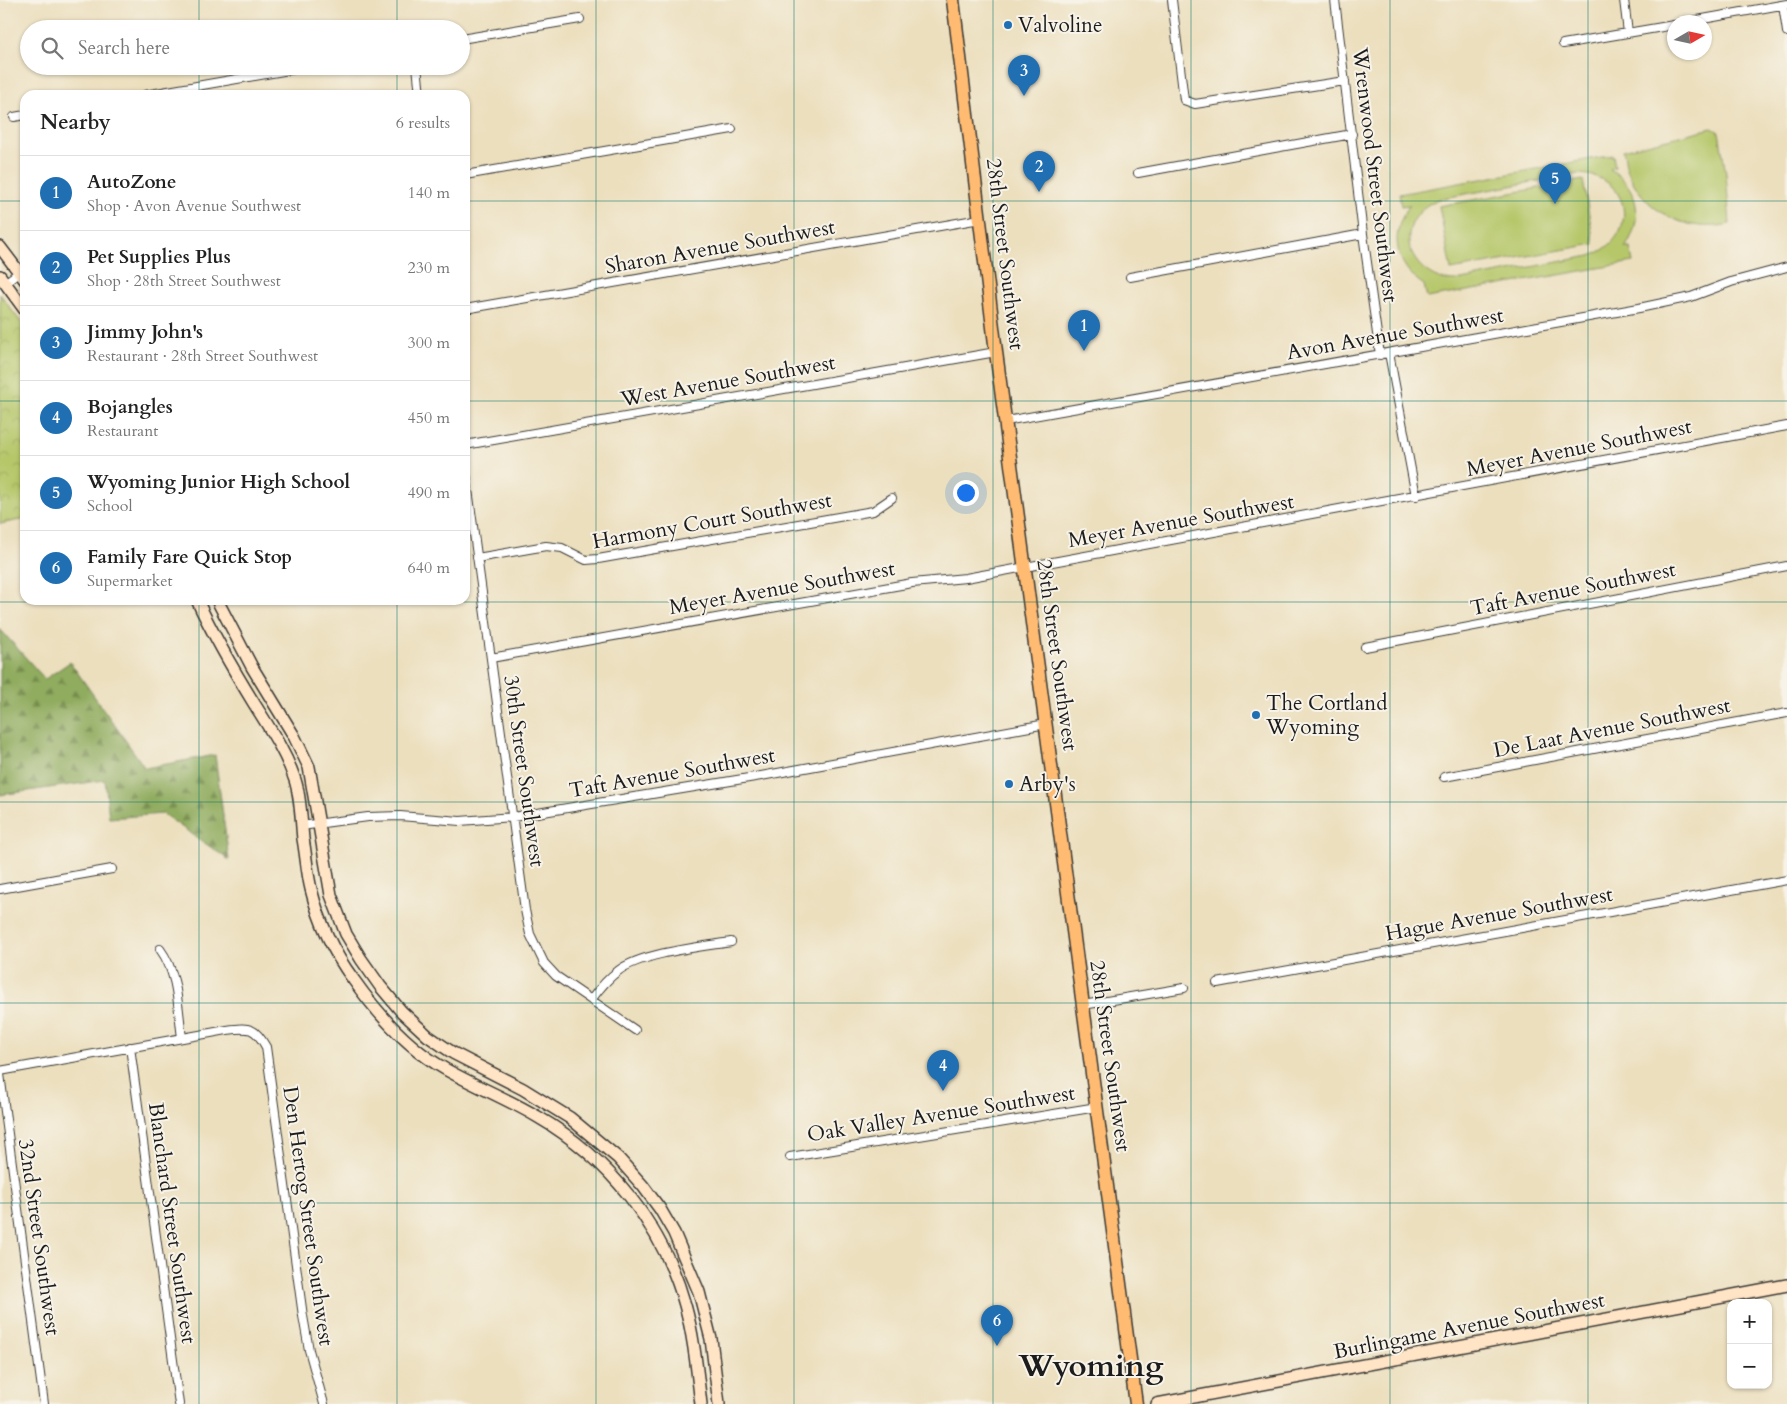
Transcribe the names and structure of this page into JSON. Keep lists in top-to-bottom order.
{
  "streets": {
    "main road": ["28th Street Southwest"],
    "street": [
      "Wrenwood Street Southwest",
      "Sharon Avenue Southwest",
      "Avon Avenue Southwest",
      "West Avenue Southwest",
      "Meyer Avenue Southwest",
      "Harmony Court Southwest",
      "Taft Avenue Southwest",
      "De Laat Avenue Southwest",
      "30th Street Southwest",
      "Hague Avenue Southwest",
      "Oak Valley Avenue Southwest",
      "Den Hertog Street Southwest",
      "Blanchard Street Southwest",
      "32nd Street Southwest",
      "Burlingame Avenue Southwest"
    ]
  },
  "crossings": [
    ["Wrenwood Street Southwest", "Avon Avenue Southwest"],
    ["Sharon Avenue Southwest", "28th Street Southwest"],
    ["28th Street Southwest", "Avon Avenue Southwest"],
    ["28th Street Southwest", "West Avenue Southwest"],
    ["28th Street Southwest", "Meyer Avenue Southwest"],
    ["28th Street Southwest", "Taft Avenue Southwest"],
    ["28th Street Southwest", "Oak Valley Avenue Southwest"],
    ["Meyer Avenue Southwest", "30th Street Southwest"],
    ["Harmony Court Southwest", "30th Street Southwest"],
    ["Taft Avenue Southwest", "30th Street Southwest"]
  ],
  "districts": ["Wyoming"],
  "places": ["Valvoline", "The Cortland Wyoming", "Arby's"],
  "north": "right",
  "page": {
    "search": "Search here",
    "pins": [
      "3",
      "2",
      "5",
      "1",
      "4",
      "6"
    ],
    "heading": ["Nearby", "6 results"],
    "list": [
      {
        "mark": "1",
        "name": "AutoZone",
        "note": "Shop · Avon Avenue Southwest",
        "value": "140 m"
      },
      {
        "mark": "2",
        "name": "Pet Supplies Plus",
        "note": "Shop · 28th Street Southwest",
        "value": "230 m"
      },
      {
        "mark": "3",
        "name": "Jimmy John's",
        "note": "Restaurant · 28th Street Southwest",
        "value": "300 m"
      },
      {
        "mark": "4",
        "name": "Bojangles",
        "note": "Restaurant",
        "value": "450 m"
      },
      {
        "mark": "5",
        "name": "Wyoming Junior High School",
        "note": "School",
        "value": "490 m"
      },
      {
        "mark": "6",
        "name": "Family Fare Quick Stop",
        "note": "Supermarket",
        "value": "640 m"
      }
    ],
    "map_buttons": ["+", "−"]
  }
}
